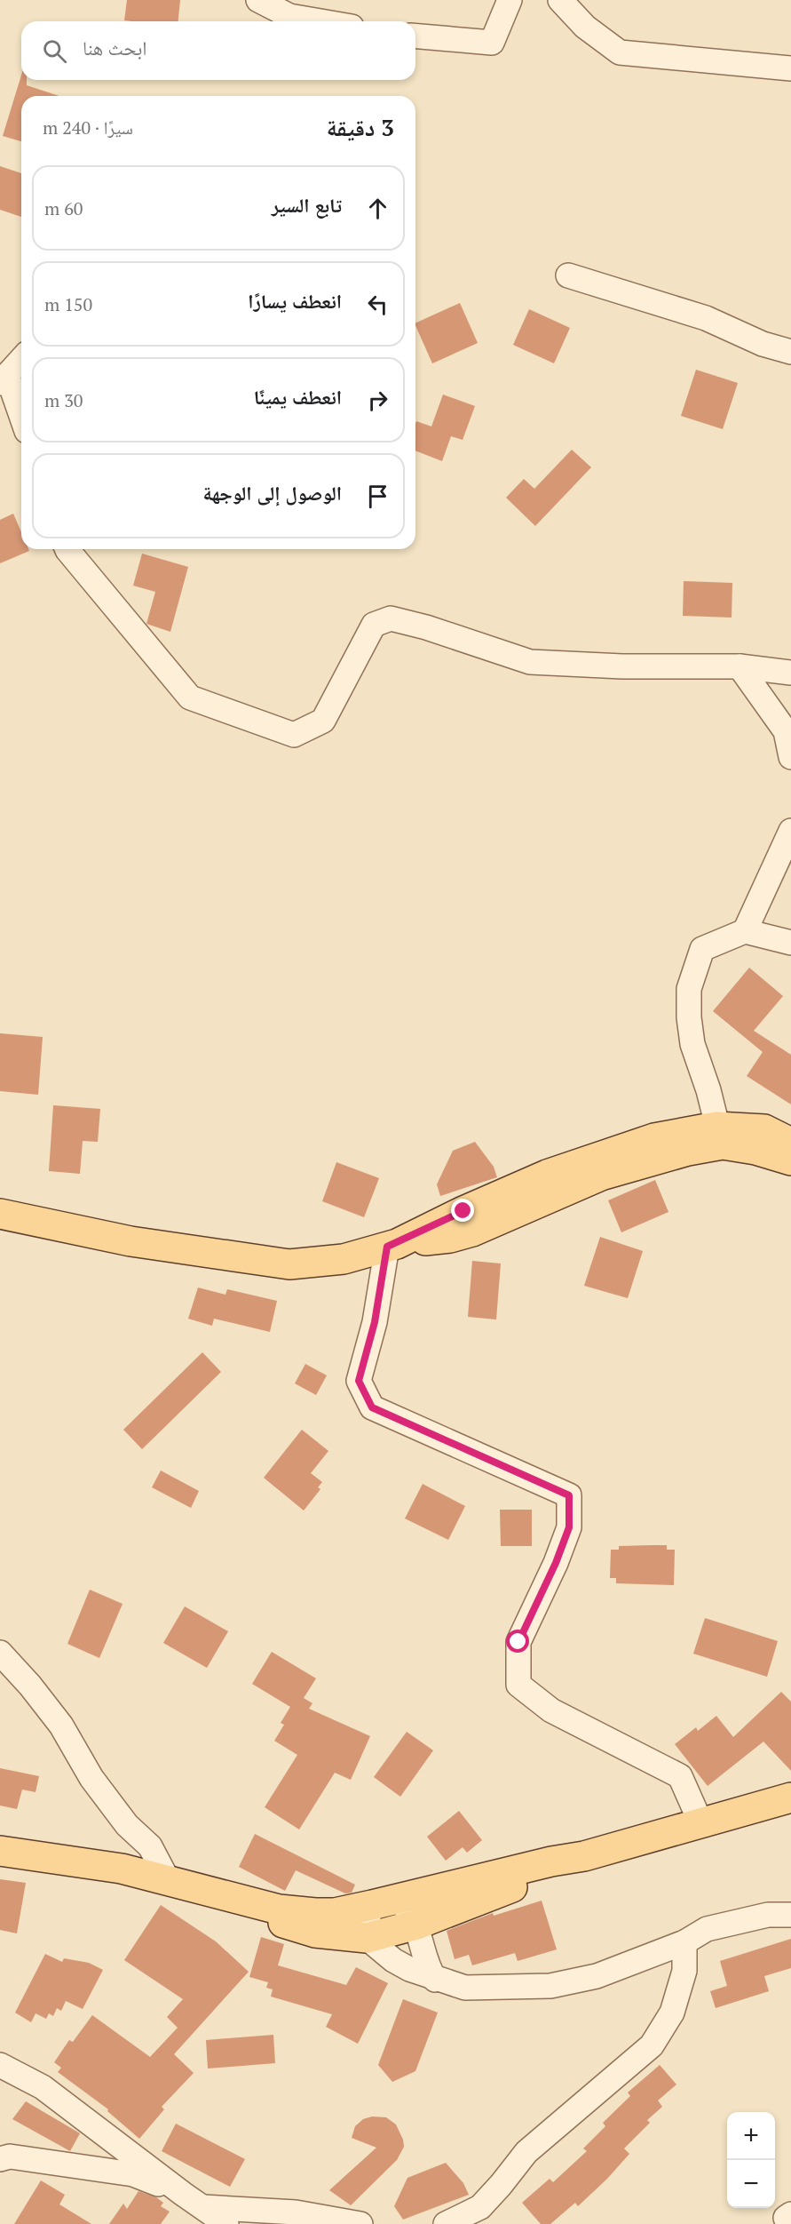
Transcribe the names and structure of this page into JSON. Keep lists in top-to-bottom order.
{
  "page": {
    "search": "ابحث هنا",
    "heading": ["3 دقيقة", "سيرًا · 240 m"],
    "list": [
      ["تابع السير", "60 m"],
      ["انعطف يسارًا", "150 m"],
      ["انعطف يمينًا", "30 m"],
      "الوصول إلى الوجهة"
    ],
    "map_buttons": ["+", "−"]
  }
}
